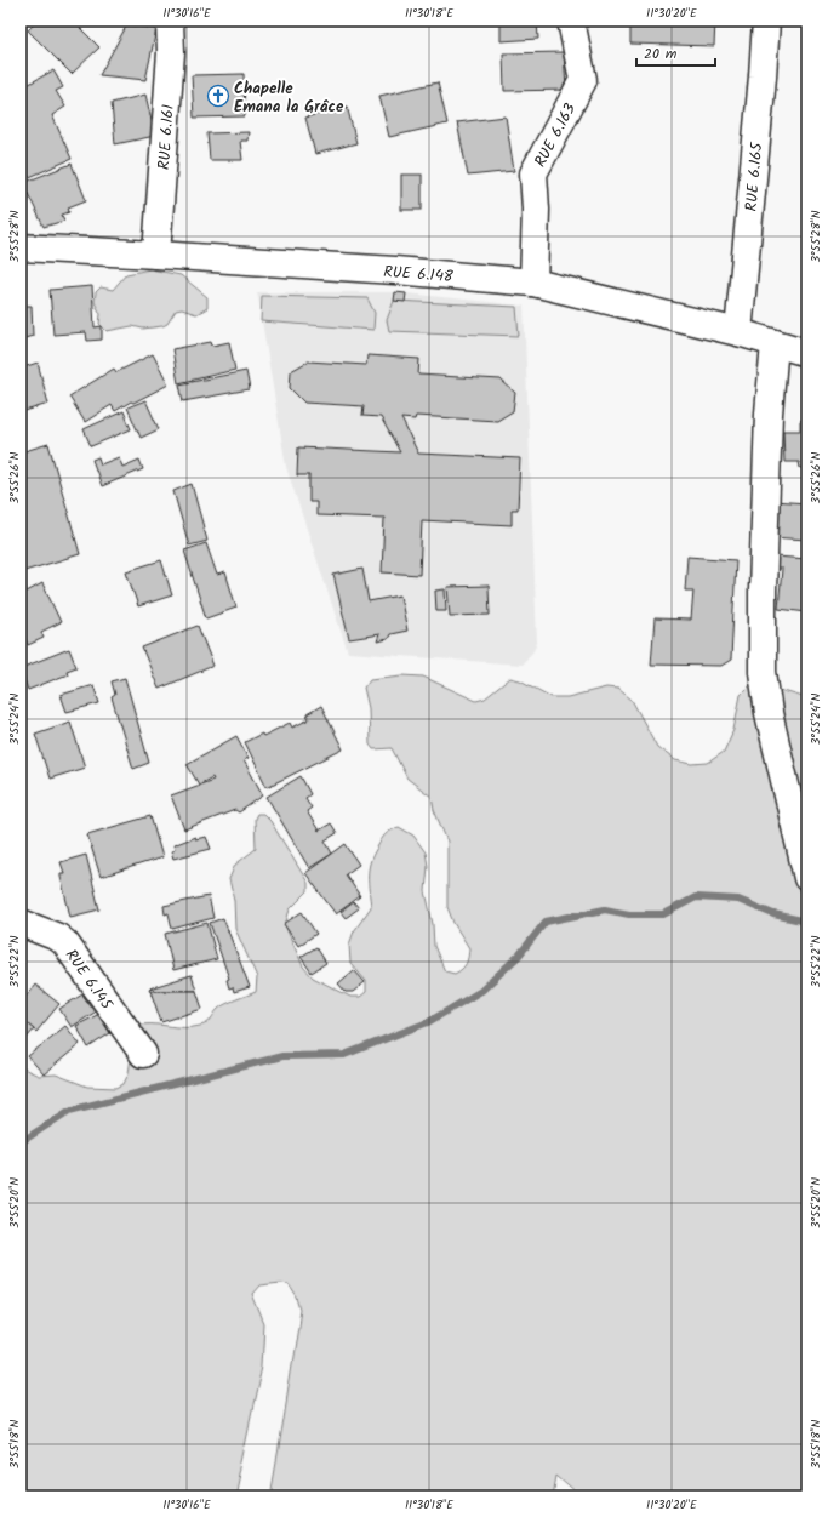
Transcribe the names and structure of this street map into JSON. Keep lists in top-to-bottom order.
{
  "streets": {
    "street": [
      "RUE 6.163",
      "RUE 6.161",
      "RUE 6.165",
      "RUE 6.148",
      "RUE 6.145"
    ]
  },
  "crossings": [
    ["RUE 6.163", "RUE 6.148"],
    ["RUE 6.161", "RUE 6.148"],
    ["RUE 6.165", "RUE 6.148"]
  ],
  "places": {
    "church": ["Chapelle Emana la Grâce"]
  },
  "scale_bar": "20 m",
  "coordinates": [
    "11°30'16\"E",
    "11°30'18\"E",
    "11°30'20\"E",
    "3°55'28\"N",
    "3°55'26\"N",
    "3°55'24\"N",
    "3°55'22\"N",
    "3°55'20\"N",
    "3°55'18\"N"
  ]
}
